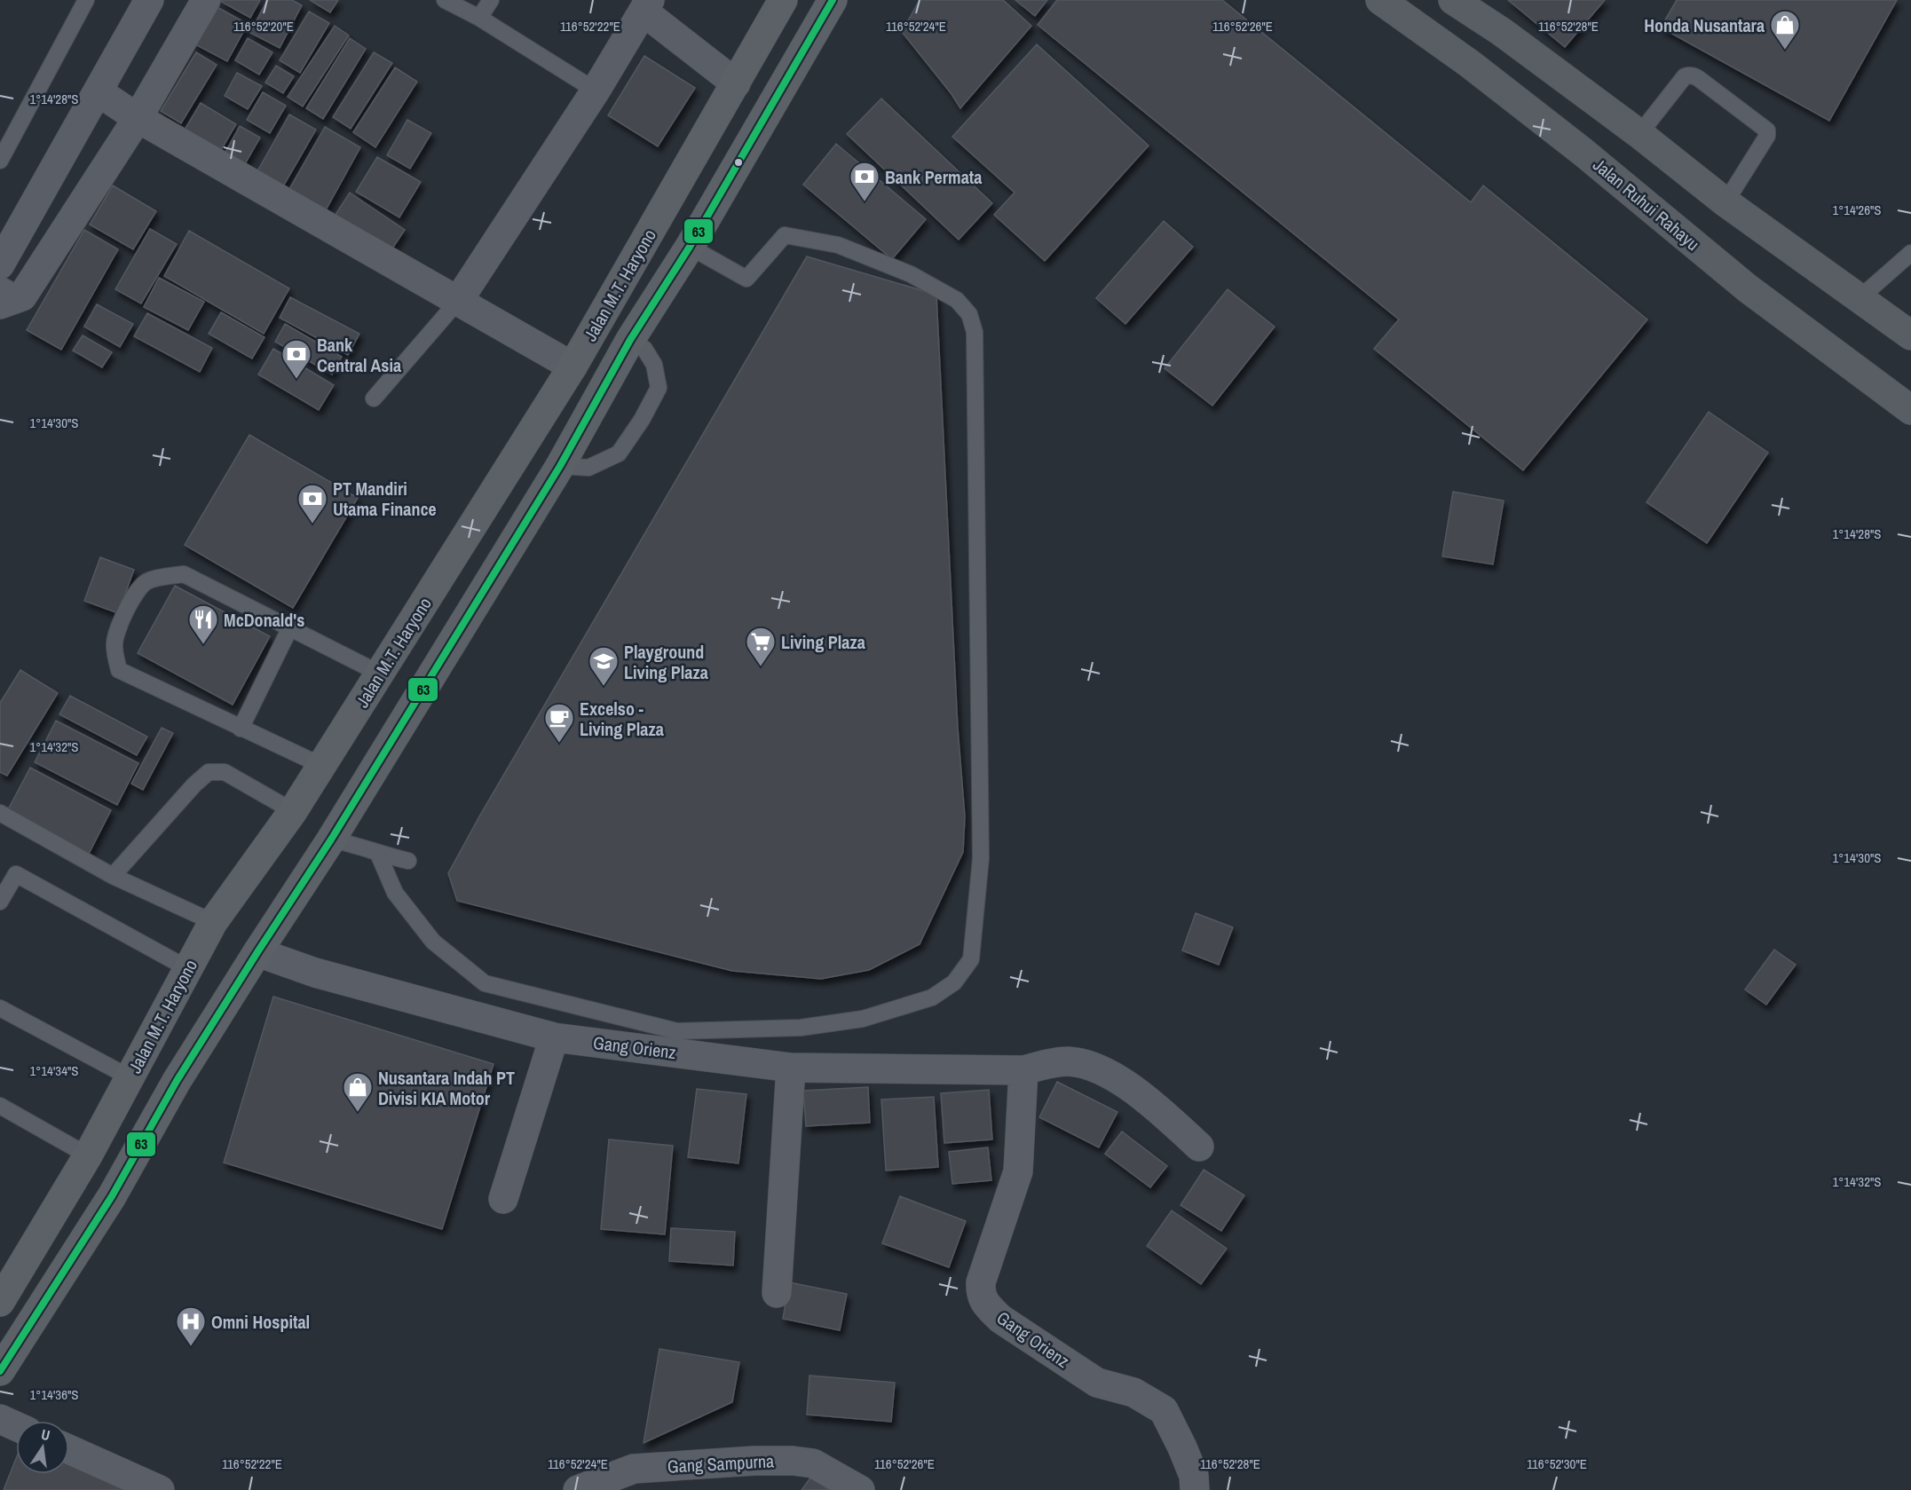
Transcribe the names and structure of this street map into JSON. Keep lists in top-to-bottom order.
{
  "streets": {
    "main road": ["Jalan Ruhui Rahayu", "Jalan M.T. Haryono"],
    "street": ["Gang Orienz", "Gang Sampurna"]
  },
  "places": {
    "shop": ["Honda Nusantara", "Nusantara Indah PT Divisi KIA Motor"],
    "bank": ["Bank Permata", "Bank Central Asia", "PT Mandiri Utama Finance"],
    "restaurant": ["McDonald's"],
    "supermarket": ["Living Plaza"],
    "school or university": ["Playground Living Plaza"],
    "cafe": ["Excelso - Living Plaza"],
    "hospital": ["Omni Hospital"]
  },
  "lines": ["transit line 63"],
  "north": "top",
  "coordinates": [
    "116°52'20\"E",
    "116°52'22\"E",
    "116°52'24\"E",
    "116°52'26\"E",
    "116°52'28\"E",
    "1°14'28\"S",
    "1°14'26\"S",
    "1°14'30\"S",
    "1°14'32\"S",
    "1°14'34\"S",
    "1°14'36\"S",
    "116°52'30\"E"
  ]
}
